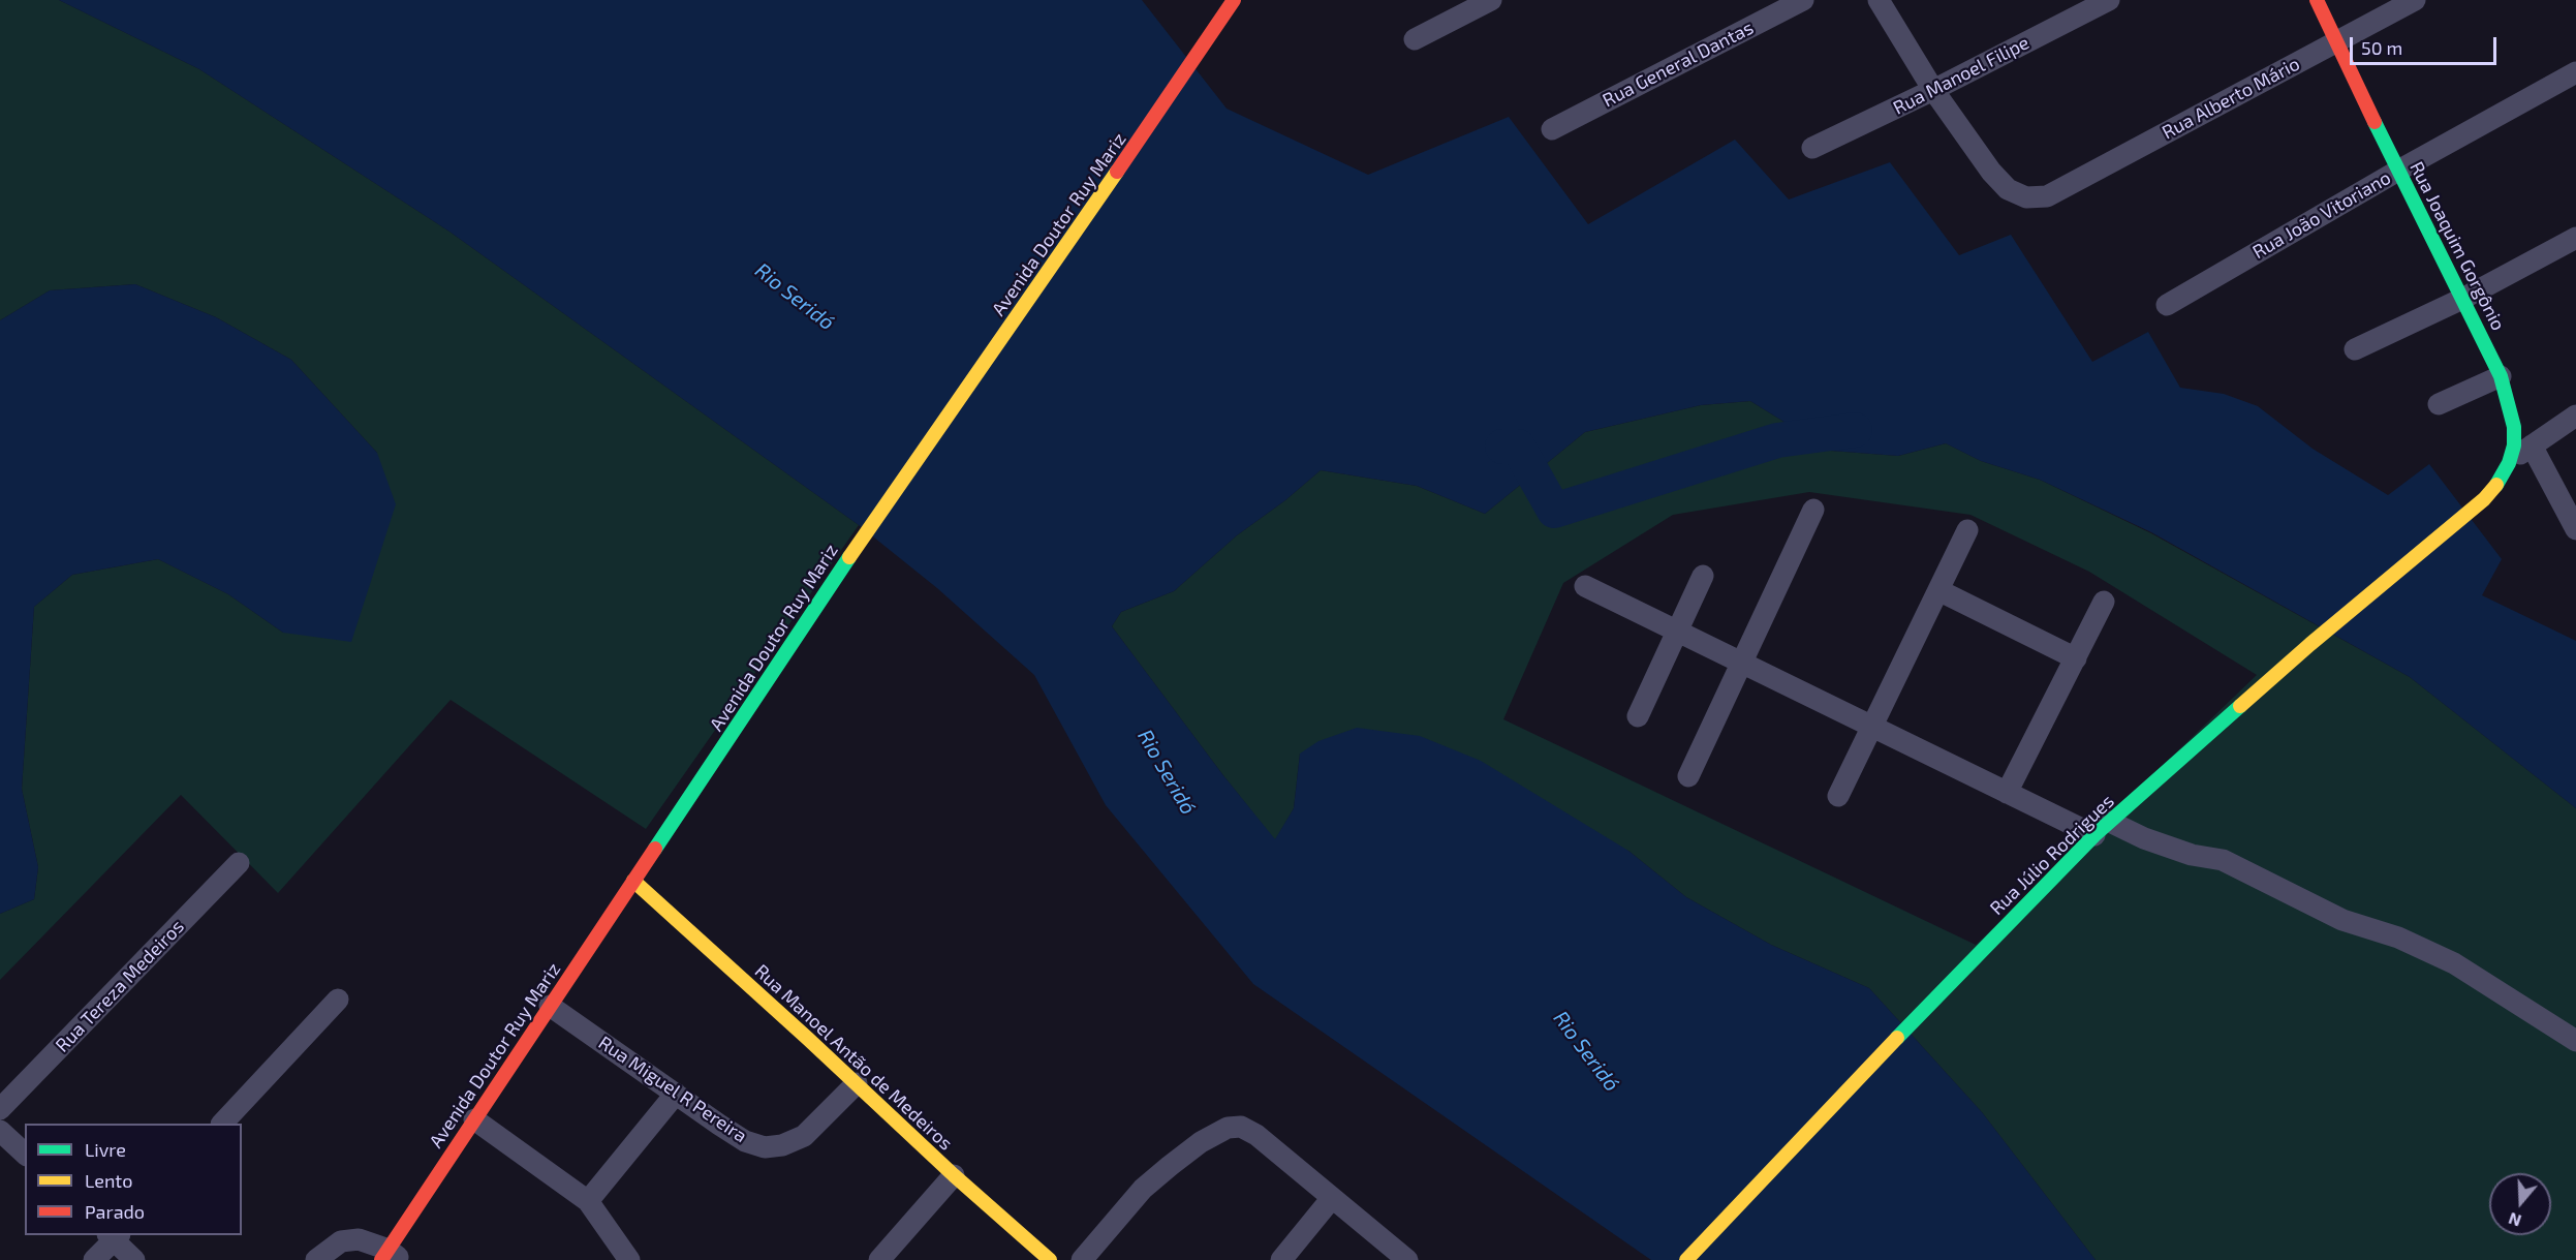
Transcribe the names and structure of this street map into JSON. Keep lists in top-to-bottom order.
{
  "streets": {
    "main road": [
      "Avenida Doutor Ruy Mariz",
      "Rua Joaquim Gorgônio",
      "Rua Júlio Rodrigues",
      "Rua Manoel Antão de Medeiros"
    ],
    "street": [
      "Rua General Dantas",
      "Rua Manoel Filipe",
      "Rua Alberto Mário",
      "Rua João Vitoriano",
      "Rua Tereza Medeiros",
      "Rua Miguel R Pereira"
    ]
  },
  "crossings": [
    ["Rua Manoel Filipe", "Rua Alberto Mário"],
    ["Rua Alberto Mário", "Rua Joaquim Gorgônio"],
    ["Rua João Vitoriano", "Rua Joaquim Gorgônio"],
    ["Avenida Doutor Ruy Mariz", "Rua Manoel Antão de Medeiros"],
    ["Avenida Doutor Ruy Mariz", "Rua Miguel R Pereira"],
    ["Rua Joaquim Gorgônio", "Rua Júlio Rodrigues"],
    ["Rua Manoel Antão de Medeiros", "Rua Miguel R Pereira"]
  ],
  "water": ["Rio Seridó"],
  "legend": ["Livre", "Lento", "Parado"],
  "scale_bar": "50 m",
  "north": "bottom"
}
